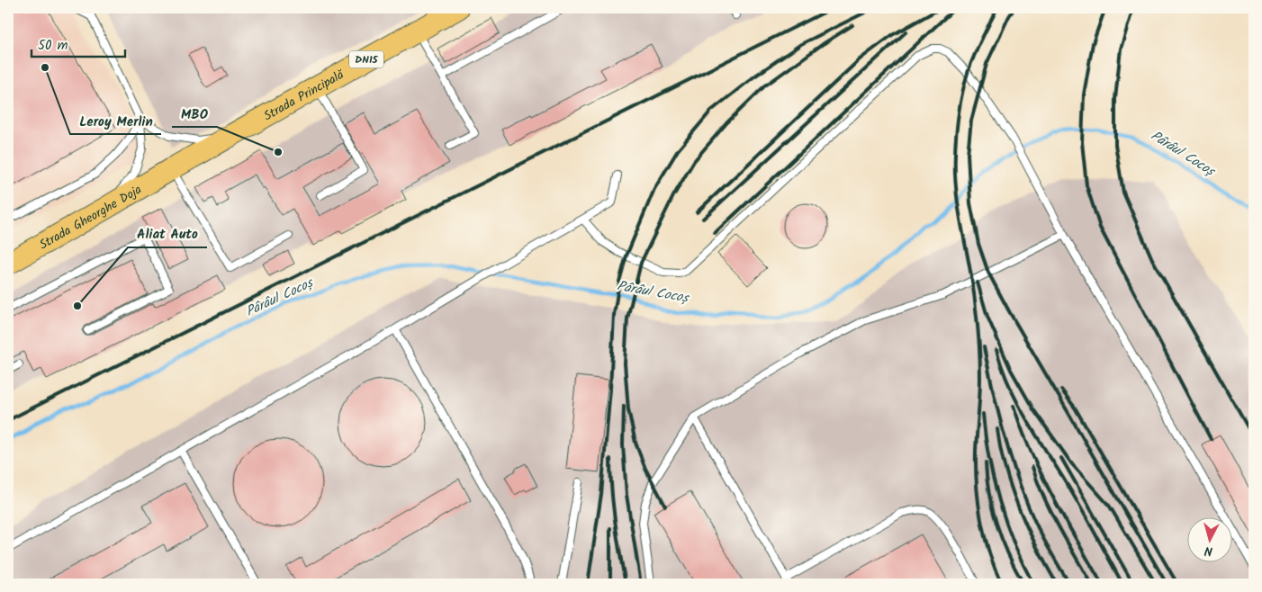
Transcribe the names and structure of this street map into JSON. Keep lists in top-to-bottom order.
{
  "streets": {
    "main road": ["DN15", "Strada Principală", "Strada Gheorghe Doja"]
  },
  "crossings": [
    ["Strada Principală", "Strada Gheorghe Doja"]
  ],
  "water": ["Pârâul Cocoș"],
  "places": ["Leroy Merlin", "MBO", "Aliat Auto"],
  "scale_bar": "50 m",
  "north": "bottom"
}
